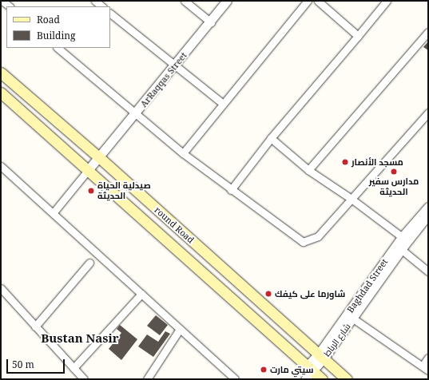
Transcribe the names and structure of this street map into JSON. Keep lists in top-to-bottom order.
{
  "streets": {
    "main road": ["round Road"],
    "street": ["ArRaqqas Street", "Baghdad Street", "شارع الرباط"]
  },
  "crossings": [
    ["ArRaqqas Street", "round Road"],
    ["round Road", "Baghdad Street"],
    ["round Road", "شارع الرباط"],
    ["Baghdad Street", "شارع الرباط"]
  ],
  "districts": ["Bustan Nasir"],
  "places": [
    "مسجد الأنصار",
    "مدارس سفير الحديثة",
    "صيدلية الحياة الحديثة",
    "شاورما على كيفك",
    "سيتي مارت"
  ],
  "legend": ["Road", "Building"],
  "scale_bar": "50 m"
}
